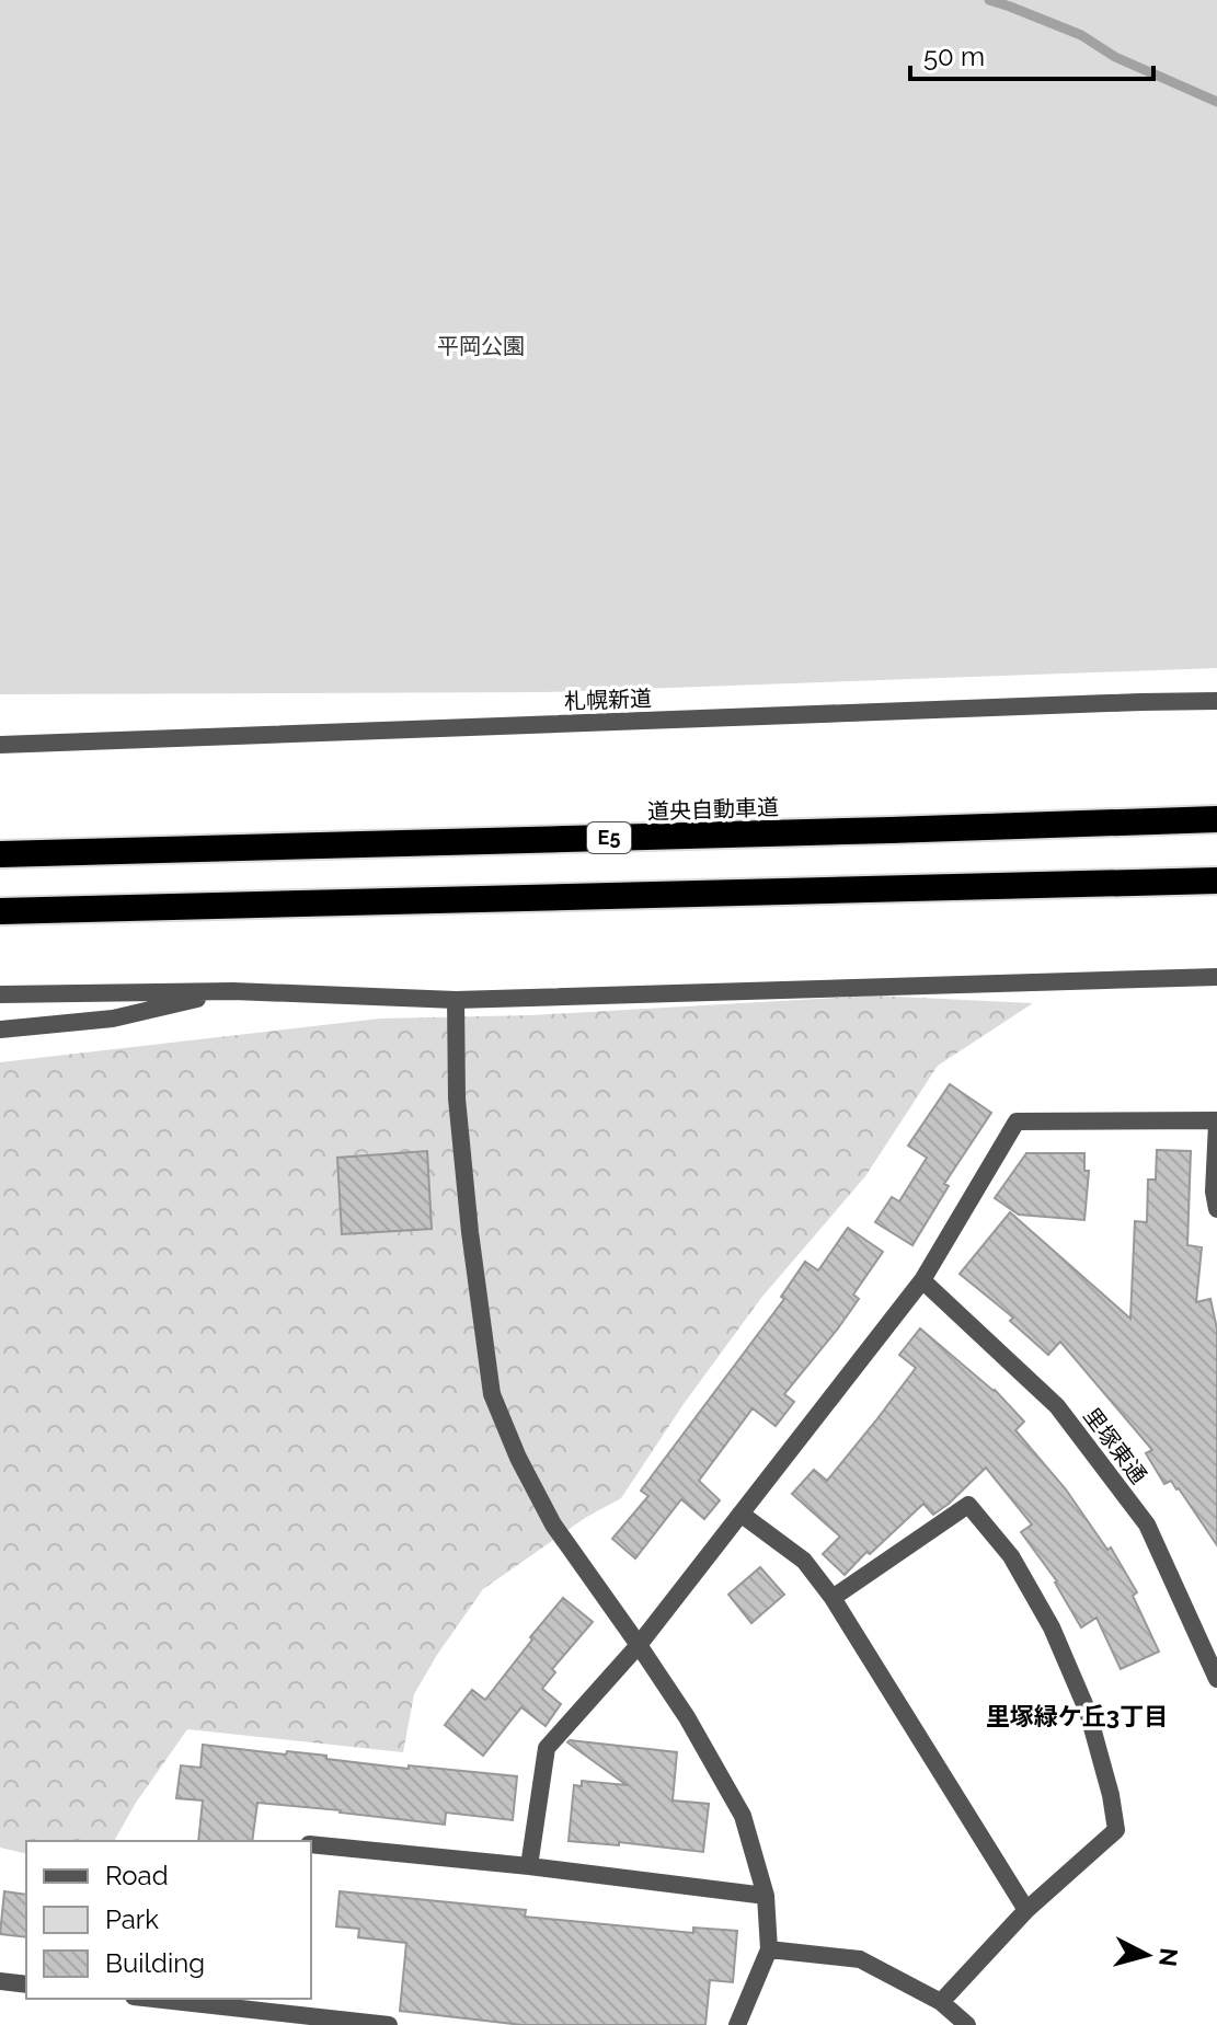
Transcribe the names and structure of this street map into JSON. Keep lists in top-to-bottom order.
{
  "streets": {
    "highway": ["道央自動車道", "E5"],
    "street": ["札幌新道", "里塚東通"]
  },
  "districts": ["里塚緑ケ丘3丁目"],
  "parks": ["平岡公園"],
  "legend": ["Road", "Park", "Building"],
  "scale_bar": "50 m",
  "north": "right"
}
